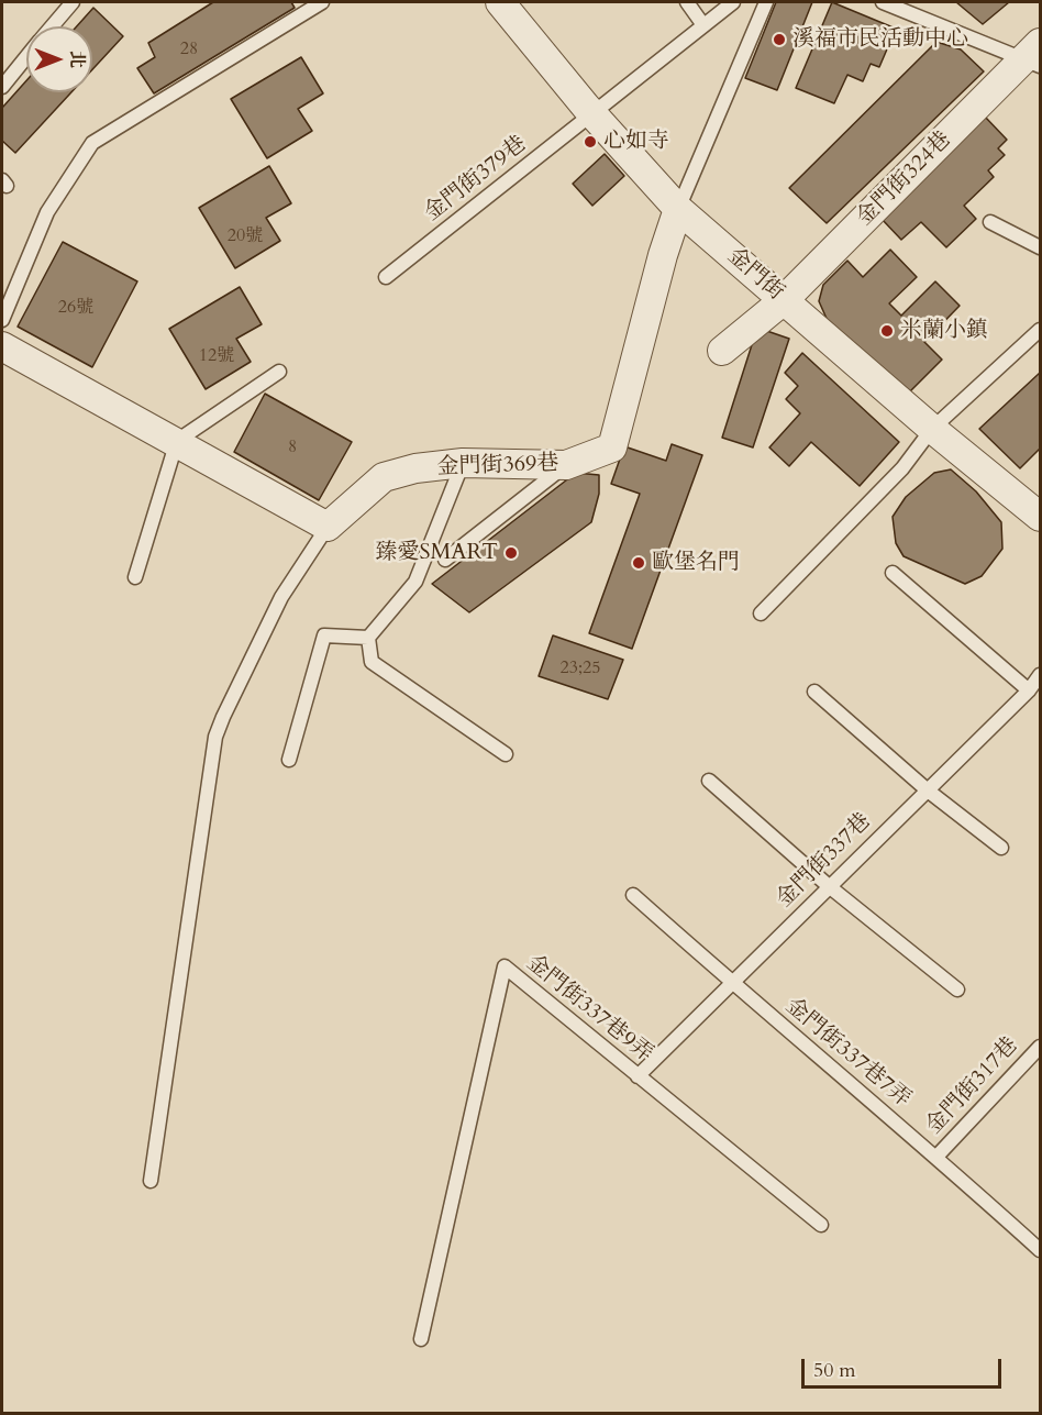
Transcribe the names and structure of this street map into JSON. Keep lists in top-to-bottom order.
{
  "streets": {
    "street": ["金門街324巷", "金門街", "金門街369巷"],
    "lane": [
      "金門街379巷",
      "金門街337巷",
      "金門街337巷9弄",
      "金門街337巷7弄",
      "金門街317巷"
    ]
  },
  "crossings": [
    ["金門街379巷", "金門街"],
    ["金門街324巷", "金門街"],
    ["金門街", "金門街369巷"],
    ["金門街337巷", "金門街337巷9弄"],
    ["金門街337巷", "金門街337巷7弄"],
    ["金門街337巷7弄", "金門街317巷"]
  ],
  "places": [
    "溪福市民活動中心",
    "心如寺",
    "米蘭小鎮",
    "臻愛SMART",
    "歐堡名門"
  ],
  "house_numbers": [
    "28",
    "20號",
    "26號",
    "12號",
    "8",
    "23;25"
  ],
  "scale_bar": "50 m",
  "north": "right"
}
